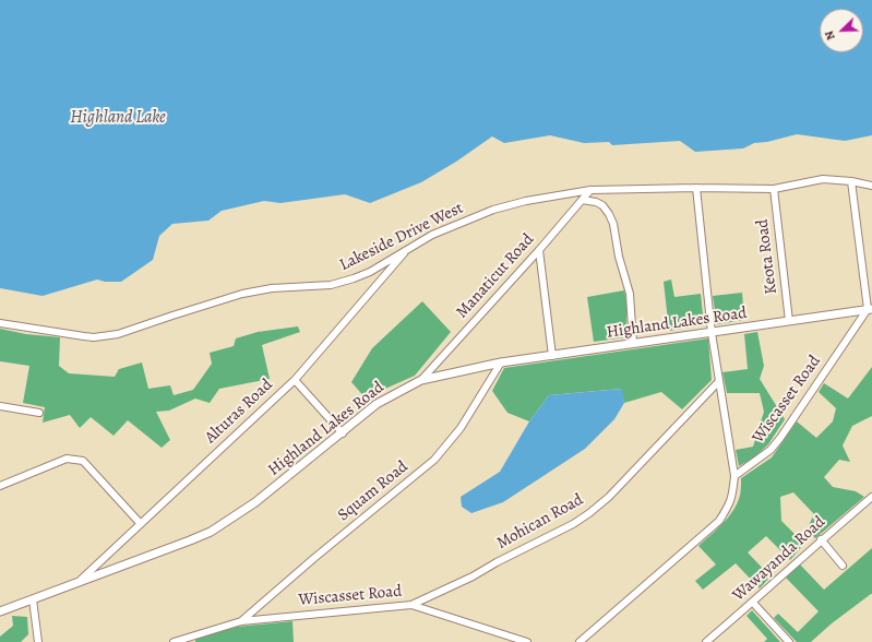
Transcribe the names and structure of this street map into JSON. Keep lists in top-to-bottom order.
{
  "streets": {
    "street": [
      "Lakeside Drive West",
      "Keota Road",
      "Manaticut Road",
      "Highland Lakes Road",
      "Wiscasset Road",
      "Alturas Road",
      "Squam Road",
      "Mohican Road",
      "Wawayanda Road"
    ]
  },
  "crossings": [
    ["Lakeside Drive West", "Keota Road"],
    ["Lakeside Drive West", "Manaticut Road"],
    ["Lakeside Drive West", "Alturas Road"],
    ["Keota Road", "Highland Lakes Road"],
    ["Manaticut Road", "Highland Lakes Road"],
    ["Highland Lakes Road", "Wiscasset Road"],
    ["Highland Lakes Road", "Alturas Road"],
    ["Highland Lakes Road", "Squam Road"],
    ["Wiscasset Road", "Squam Road"],
    ["Wiscasset Road", "Mohican Road"]
  ],
  "water": ["Highland Lake"],
  "north": "bottom left"
}
